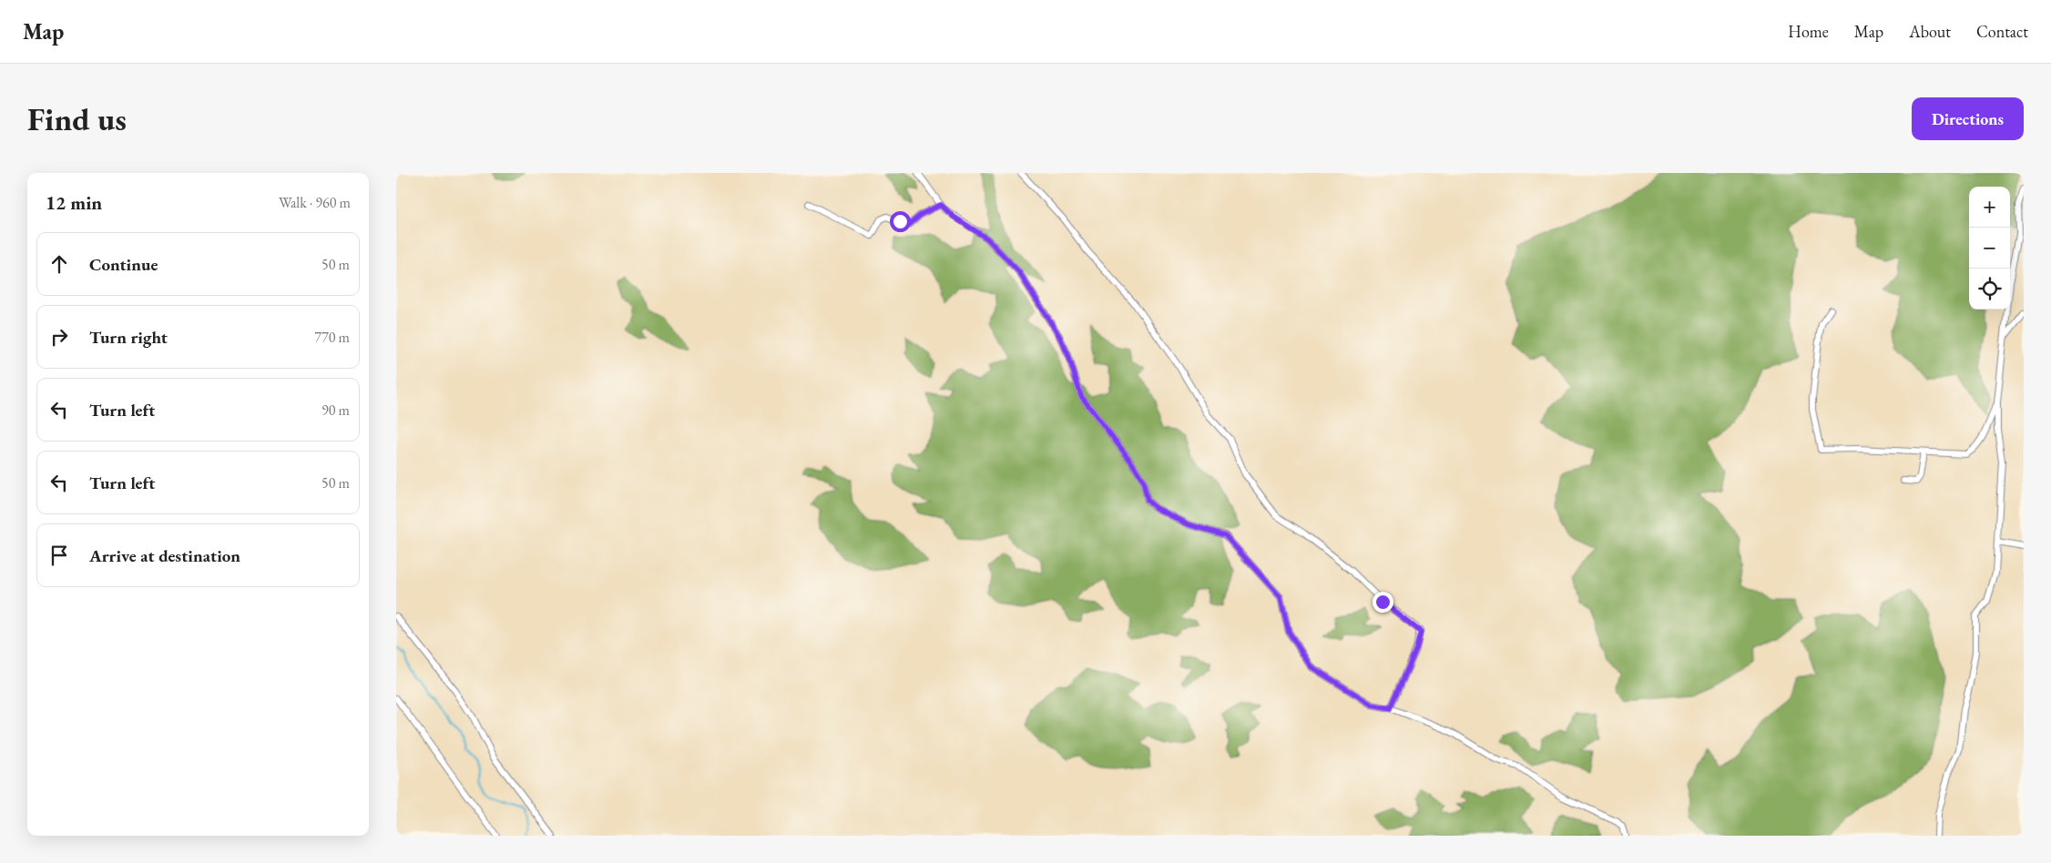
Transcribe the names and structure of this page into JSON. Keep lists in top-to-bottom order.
{
  "page": {
    "header": "Map",
    "nav": [
      "Home",
      "Map",
      "About",
      "Contact"
    ],
    "buttons": "Directions",
    "title": "Find us",
    "heading": ["12 min", "Walk · 960 m"],
    "map_buttons": ["+", "−"],
    "list": [
      ["Continue", "50 m"],
      ["Turn right", "770 m"],
      ["Turn left", "90 m"],
      ["Turn left", "50 m"],
      "Arrive at destination"
    ]
  }
}
